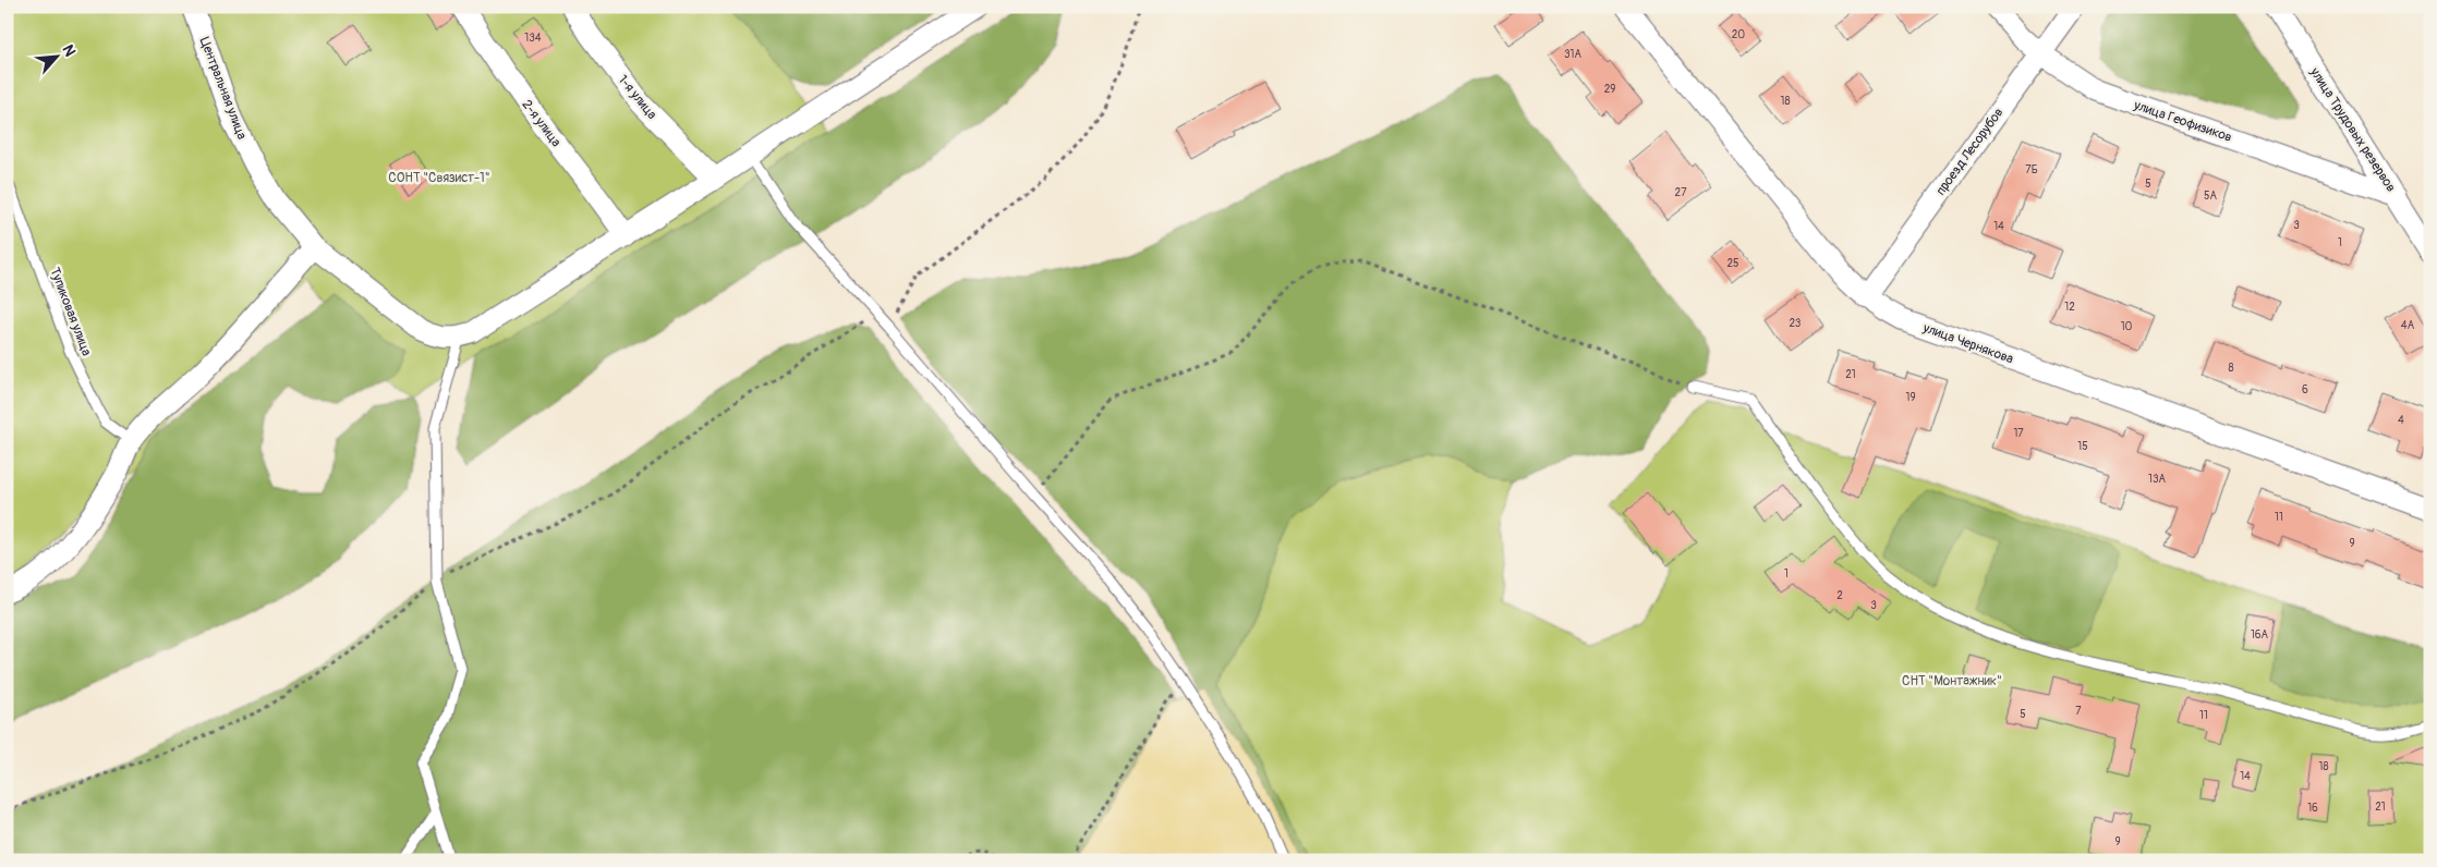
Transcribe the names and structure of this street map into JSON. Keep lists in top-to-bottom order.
{
  "streets": {
    "street": [
      "Центральная улица",
      "1-я улица",
      "улица Геофизиков",
      "2-я улица",
      "улица Трудовых резервов",
      "проезд Лесорубов",
      "улица Чернякова"
    ],
    "lane": ["Тупиковая улица"]
  },
  "crossings": [
    ["улица Геофизиков", "улица Трудовых резервов"],
    ["улица Геофизиков", "проезд Лесорубов"],
    ["проезд Лесорубов", "улица Чернякова"]
  ],
  "parks": ["СОНТ \"Связист-1\"", "СНТ \"Монтажник\""],
  "house_numbers": [
    "20",
    "134",
    "31А",
    "29",
    "18",
    "7Б",
    "5",
    "27",
    "5А",
    "3",
    "14",
    "1",
    "25",
    "12",
    "23",
    "4А",
    "10",
    "8",
    "21",
    "6",
    "19",
    "4",
    "17",
    "15",
    "13А",
    "11",
    "9",
    "1",
    "2",
    "3",
    "16А",
    "7",
    "5",
    "11",
    "18",
    "14",
    "21",
    "16",
    "9"
  ],
  "north": "top right"
}
